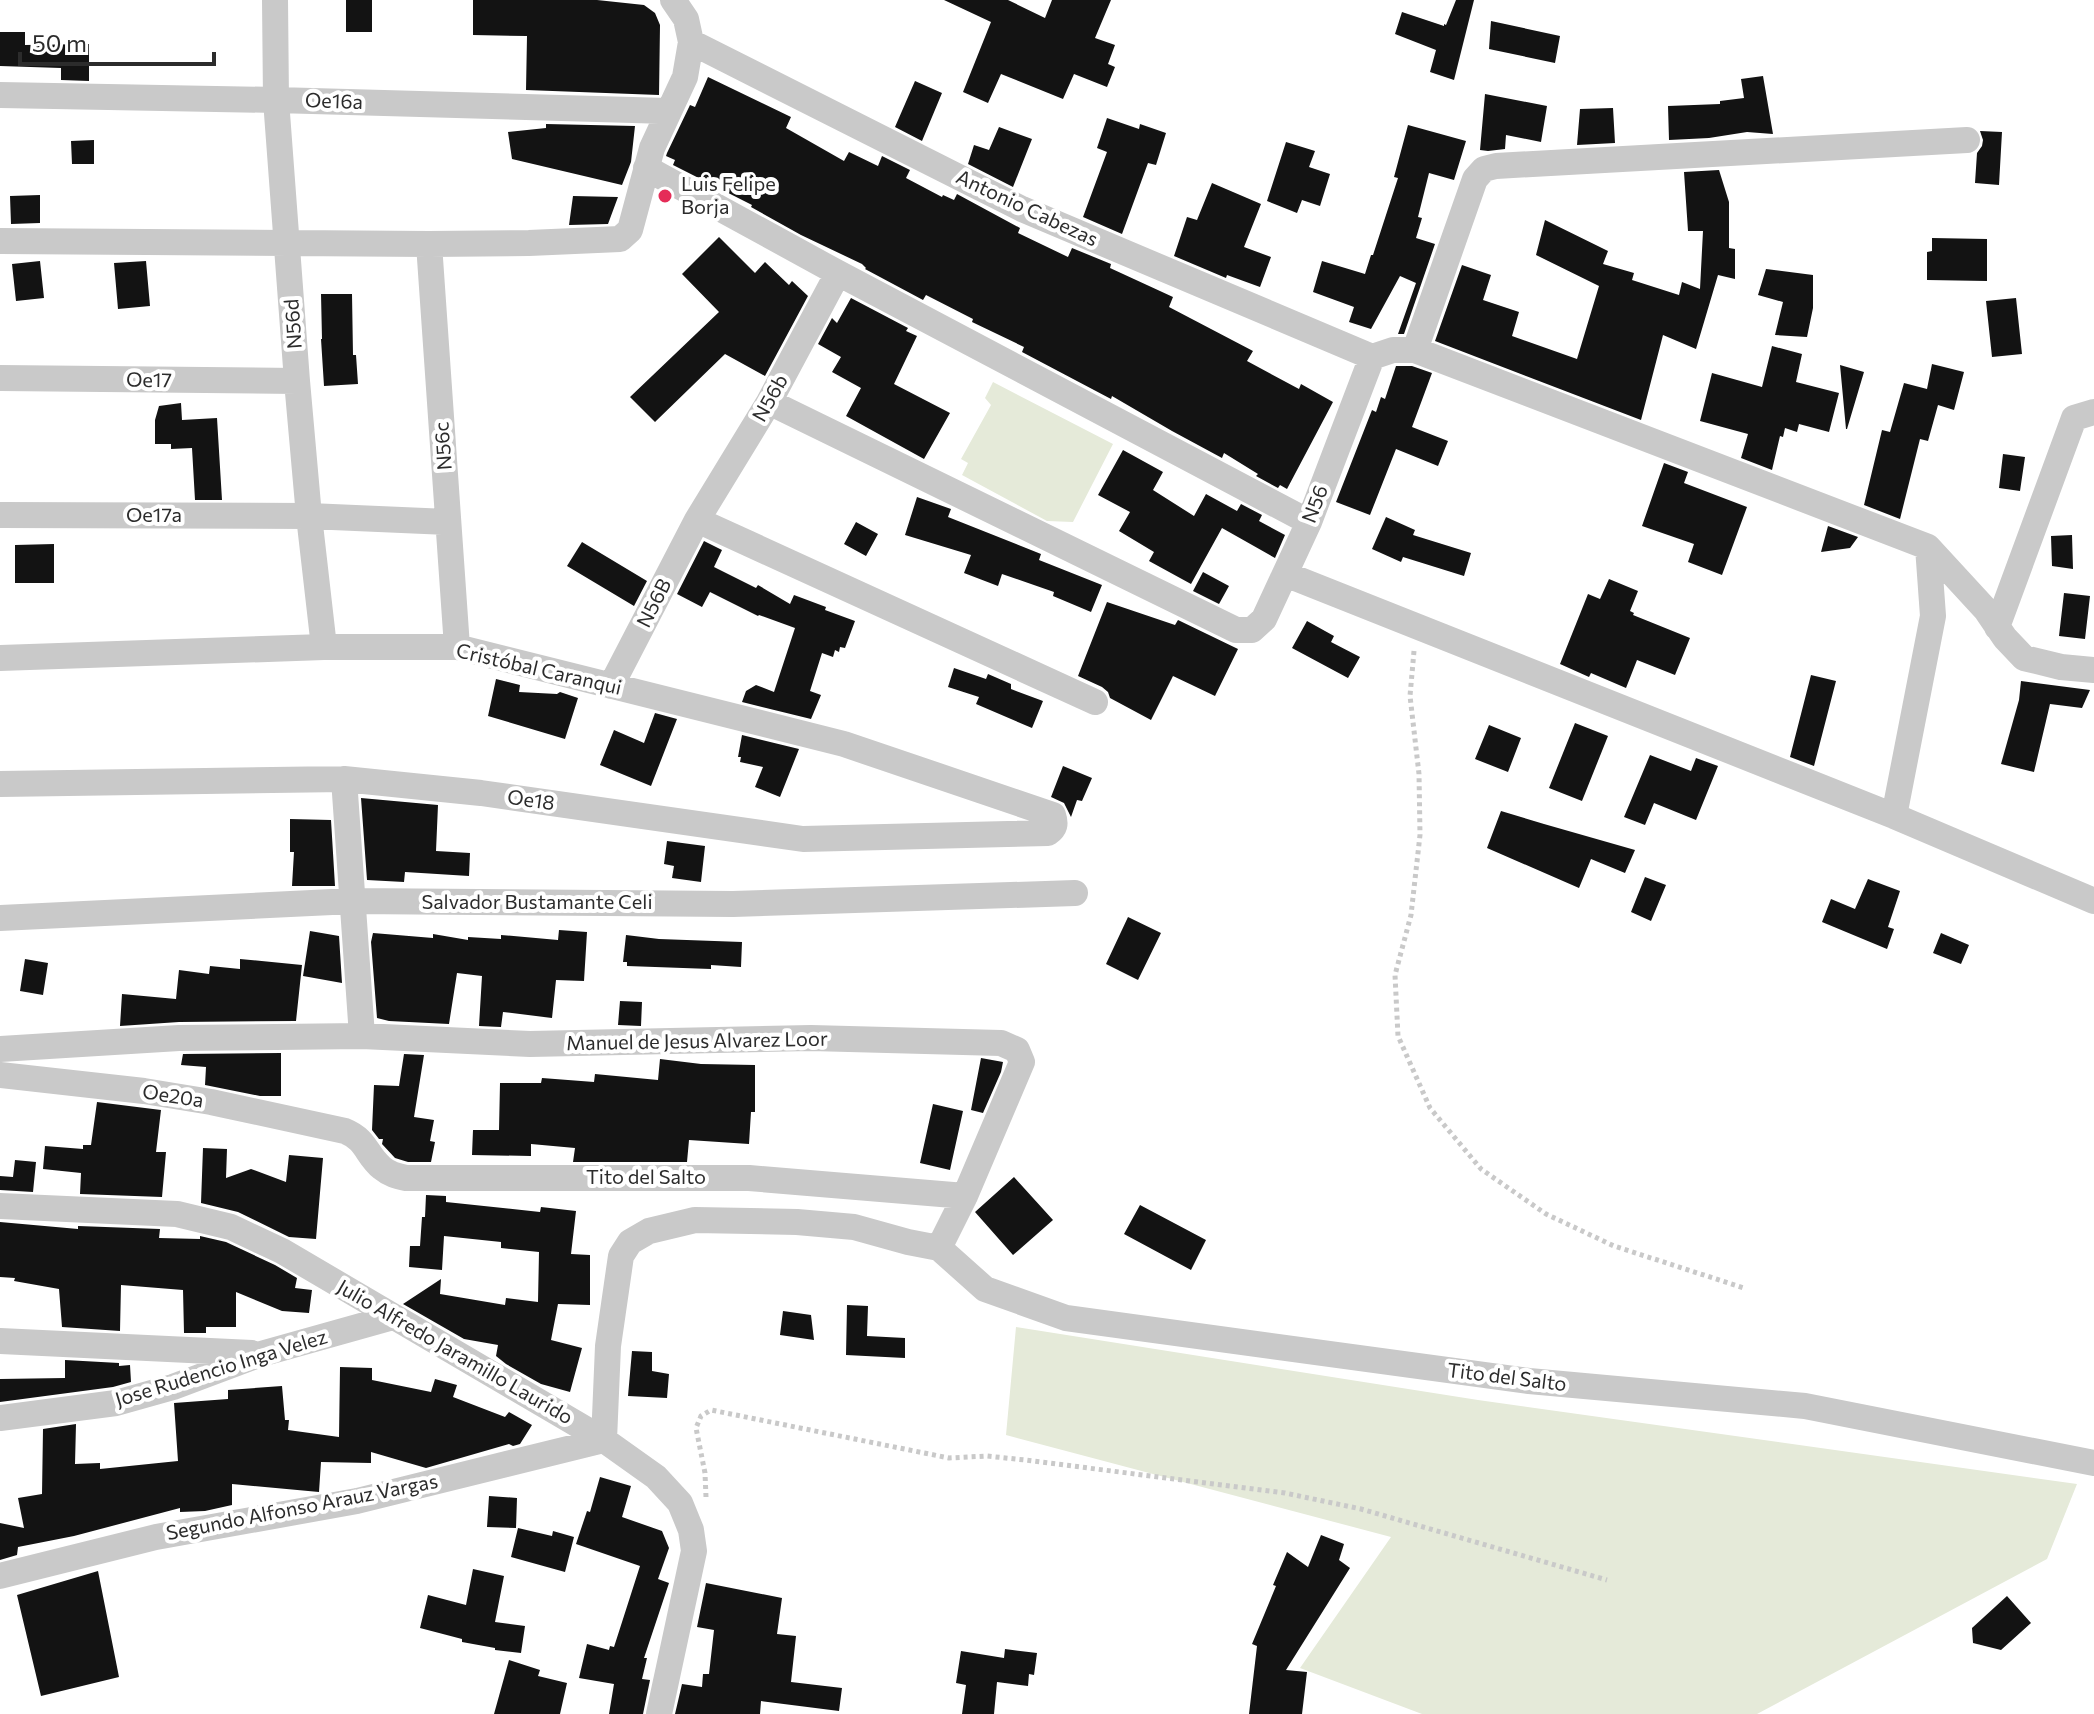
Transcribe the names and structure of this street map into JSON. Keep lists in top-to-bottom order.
{
  "streets": {
    "street": [
      "Oe16a",
      "Antonio Cabezas",
      "N56d",
      "Oe17",
      "N56b",
      "N56c",
      "N56",
      "Oe17a",
      "N56B",
      "Cristóbal Caranqui",
      "Oe18",
      "Salvador Bustamante Celi",
      "Manuel de Jesus Alvarez Loor",
      "Oe20a",
      "Tito del Salto",
      "Julio Alfredo Jaramillo Laurido",
      "Jose Rudencio Inga Velez",
      "Segundo Alfonso Arauz Vargas"
    ]
  },
  "crossings": [
    ["Oe16a", "N56d"],
    ["Antonio Cabezas", "N56"],
    ["N56d", "Oe17"],
    ["N56d", "Oe17a"],
    ["N56d", "Cristóbal Caranqui"],
    ["N56b", "N56"],
    ["N56b", "N56B"],
    ["N56c", "Oe17a"],
    ["N56c", "Cristóbal Caranqui"],
    ["N56B", "Cristóbal Caranqui"],
    ["Cristóbal Caranqui", "Oe18"],
    ["Manuel de Jesus Alvarez Loor", "Tito del Salto"],
    ["Oe20a", "Tito del Salto"],
    ["Julio Alfredo Jaramillo Laurido", "Jose Rudencio Inga Velez"],
    ["Julio Alfredo Jaramillo Laurido", "Segundo Alfonso Arauz Vargas"]
  ],
  "places": ["Luis Felipe Borja"],
  "scale_bar": "50 m"
}
